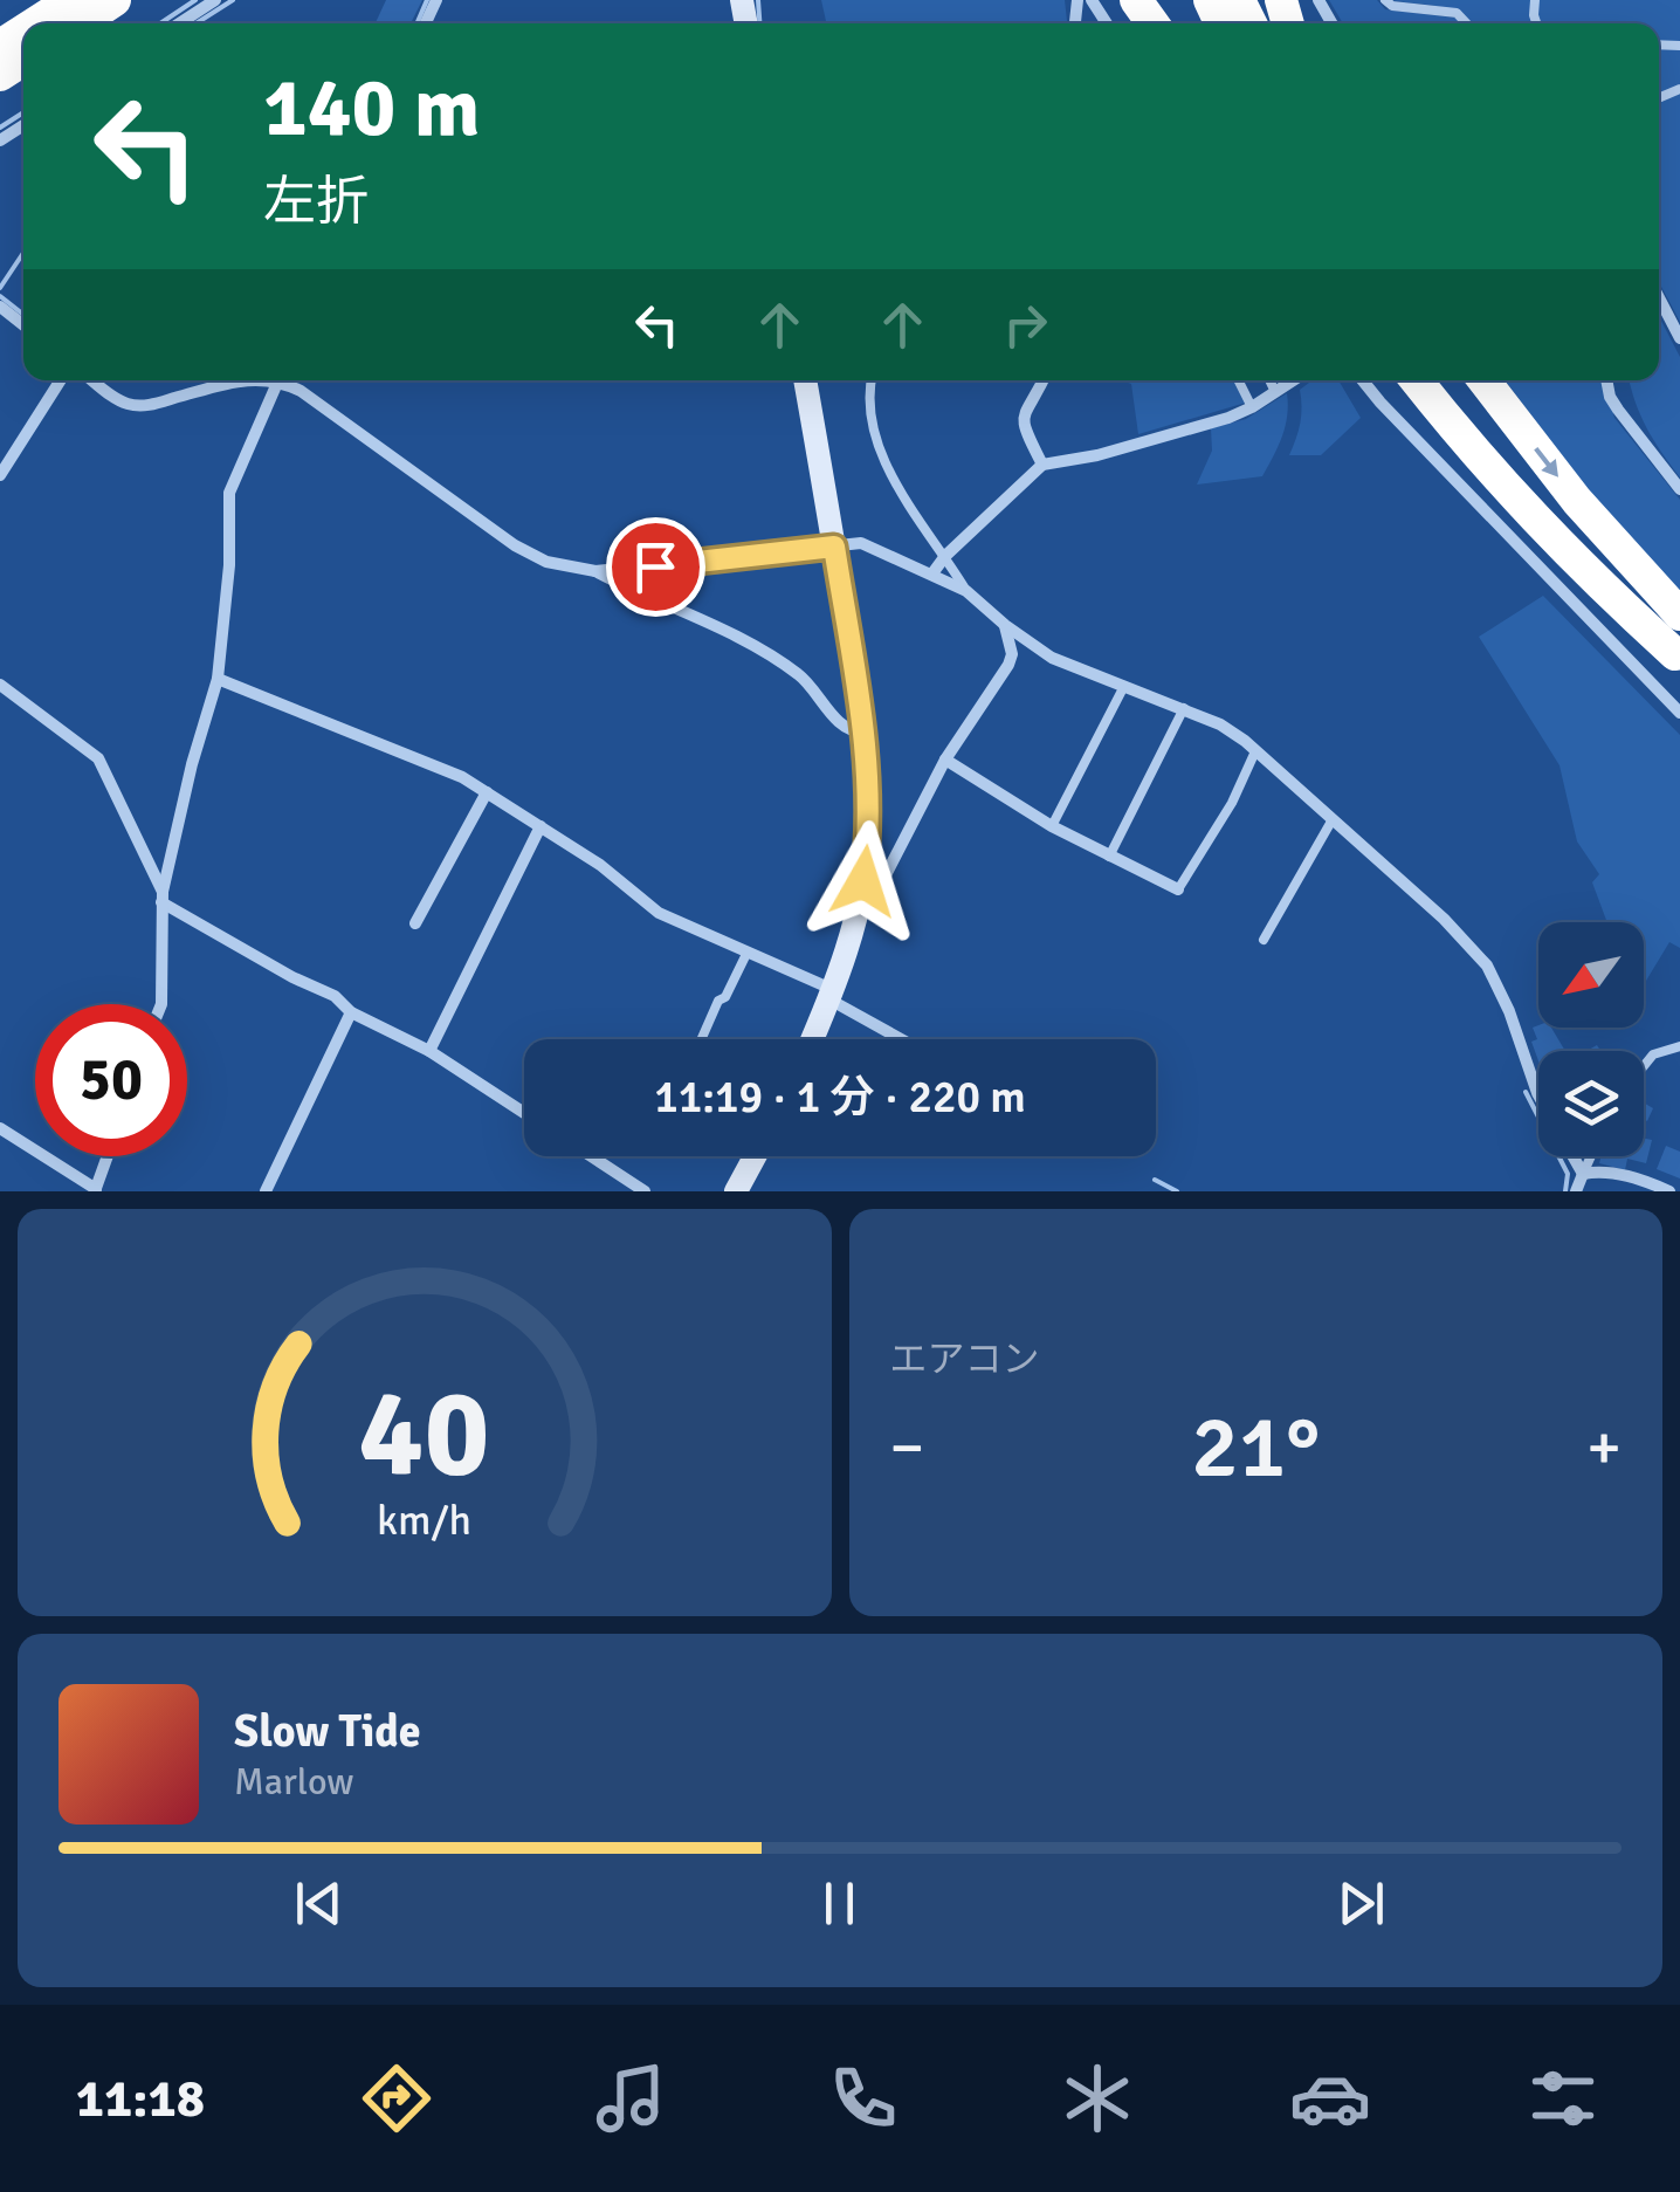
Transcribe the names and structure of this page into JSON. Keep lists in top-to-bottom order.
{
  "north": "bottom left",
  "page": {
    "turn": ["140 m", "左折"],
    "limit": "50",
    "trip": "11:19 · 1 分 · 220 m",
    "tile": "エアコン",
    "heat": ["−", "21°", "+"],
    "song": ["Slow Tide", "Marlow"],
    "tabs": "11:18",
    "gauge": ["40", "km/h"]
  }
}
